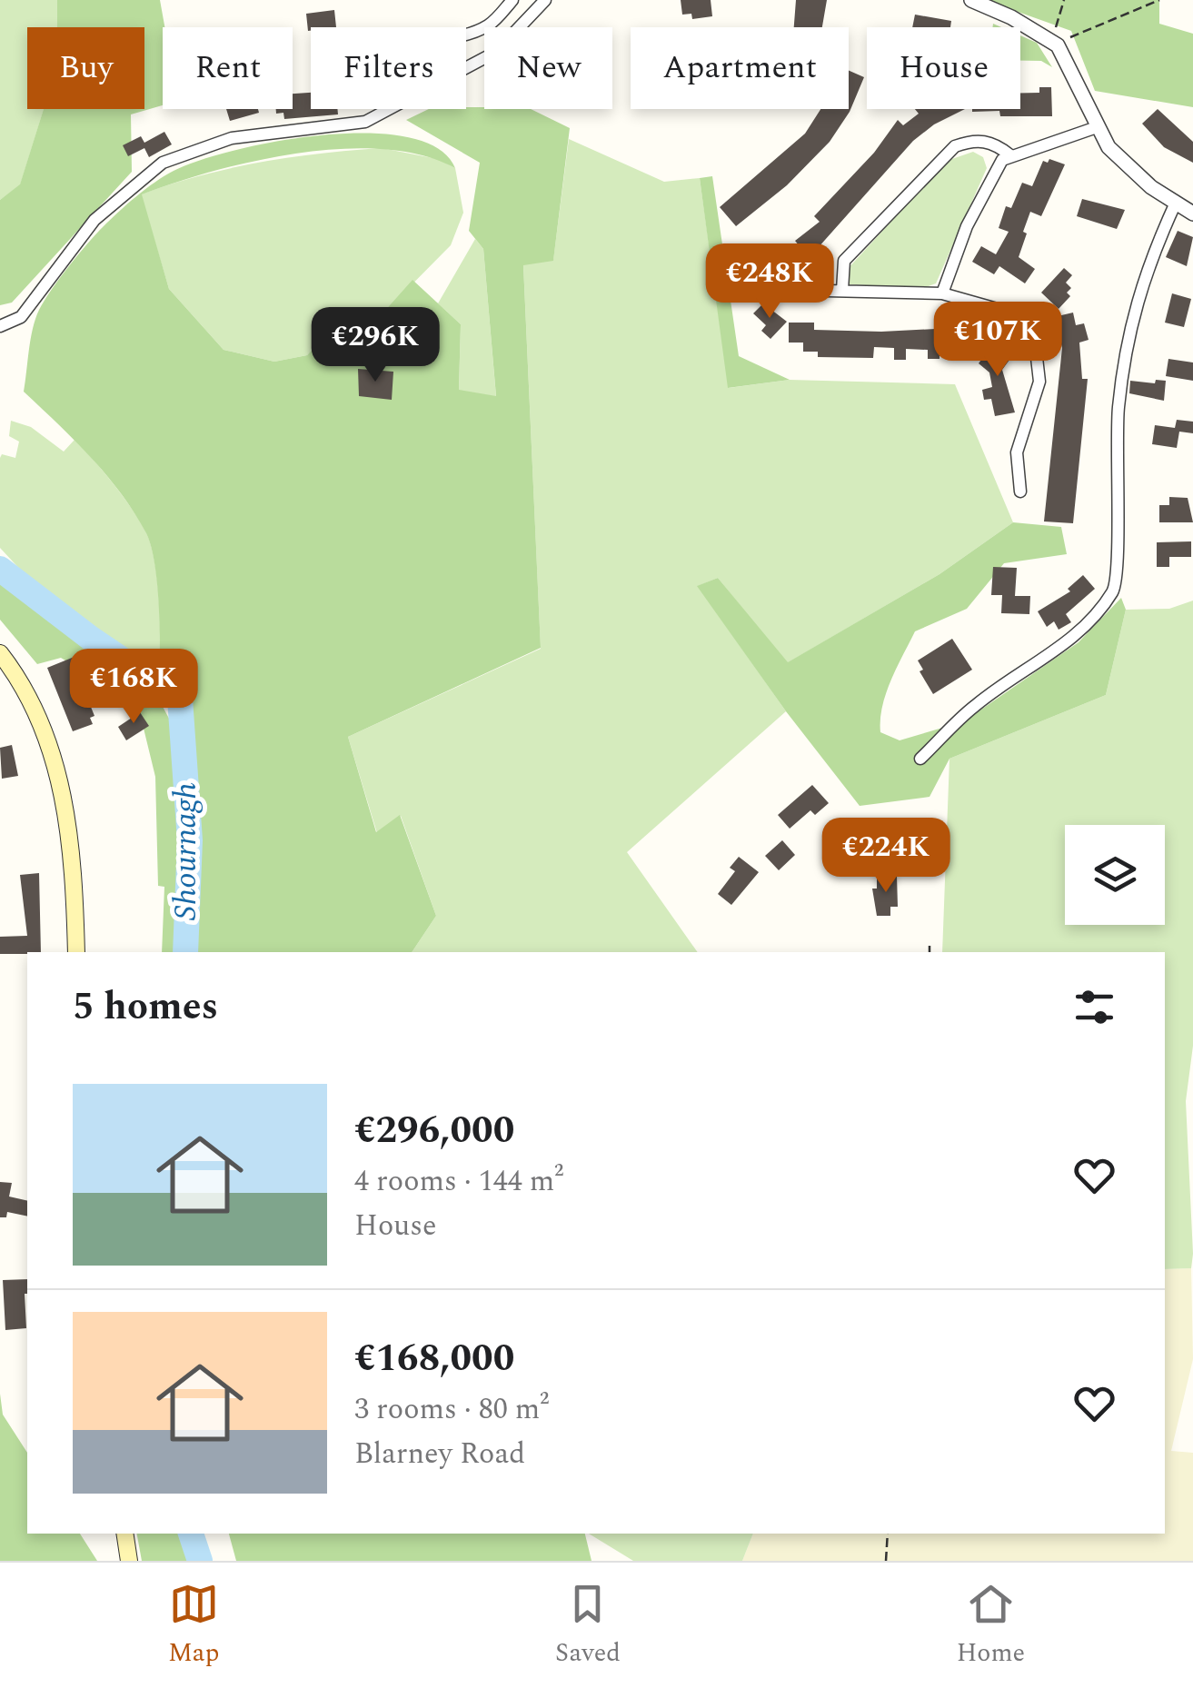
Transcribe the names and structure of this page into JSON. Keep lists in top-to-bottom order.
{
  "water": ["Shournagh"],
  "page": {
    "chip": [
      "Buy",
      "Rent",
      "Filters",
      "New",
      "Apartment",
      "House"
    ],
    "price": [
      "€248K",
      "€107K",
      "€296K",
      "€168K",
      "€224K"
    ],
    "heading": "5 homes",
    "list": [
      {
        "name": "€296,000",
        "note": "4 rooms · 144 m² · House"
      },
      {
        "name": "€168,000",
        "note": "3 rooms · 80 m² · Blarney Road"
      }
    ],
    "tabs": ["Map", "Saved", "Home"]
  }
}
